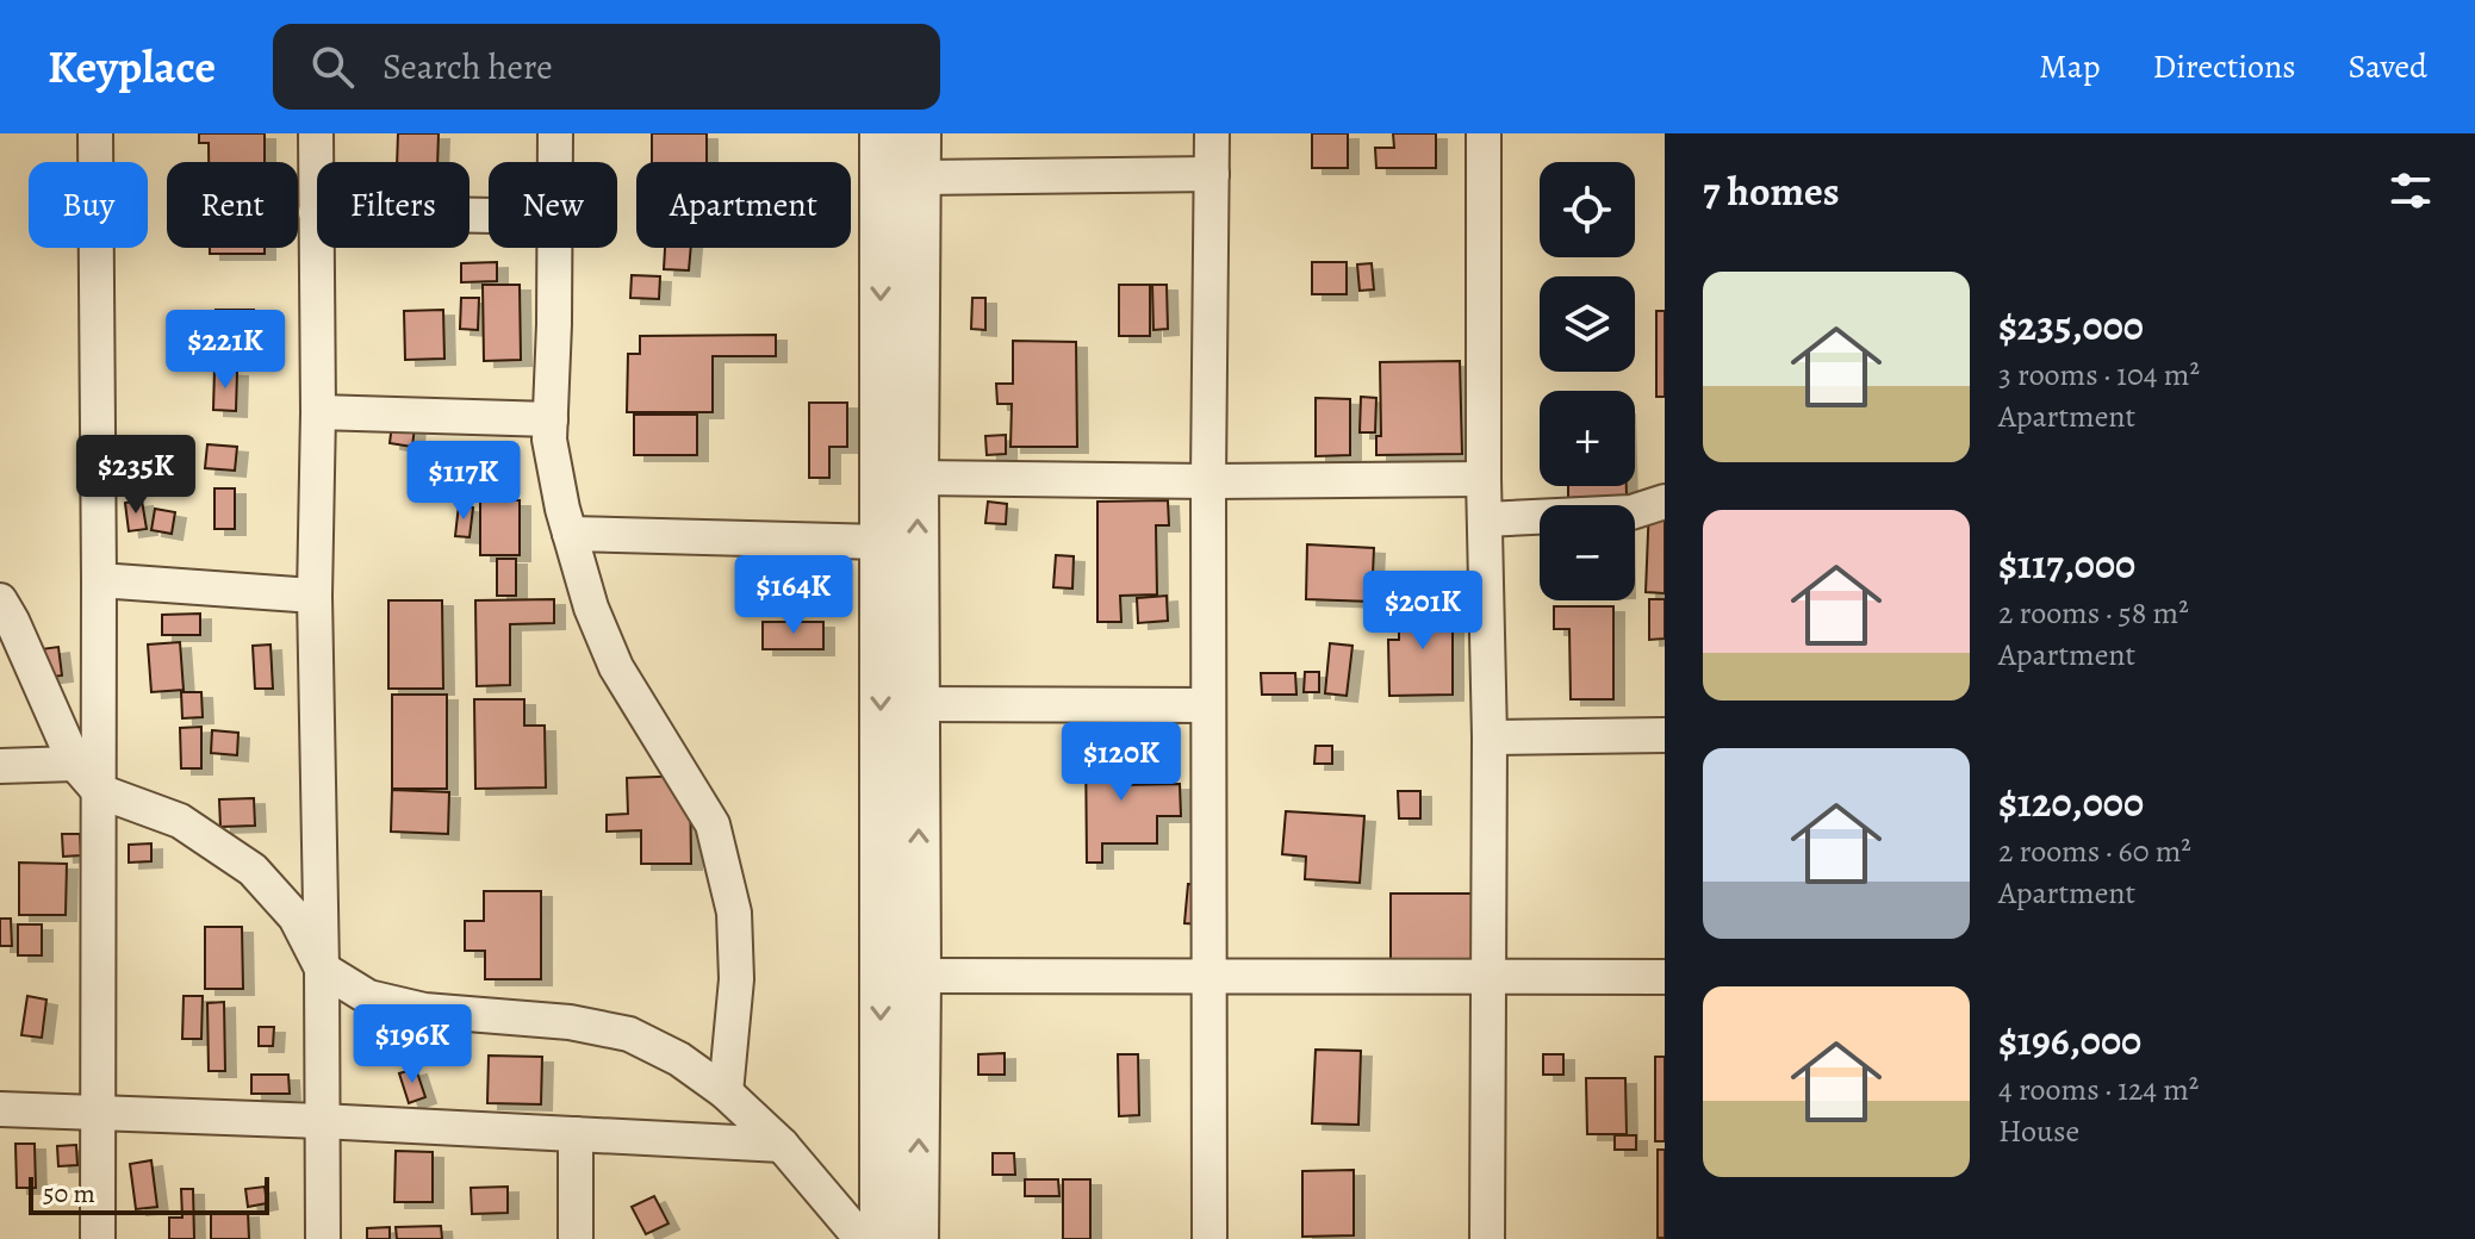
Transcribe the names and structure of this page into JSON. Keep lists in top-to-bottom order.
{
  "scale_bar": "50 m",
  "page": {
    "header": "Keyplace",
    "search": "Search here",
    "nav": ["Map", "Directions", "Saved"],
    "heading": "7 homes",
    "map_buttons": ["+", "−"],
    "chip": [
      "Buy",
      "Rent",
      "Filters",
      "New",
      "Apartment"
    ],
    "list": [
      {
        "name": "$235,000",
        "note": "3 rooms · 104 m² · Apartment"
      },
      {
        "name": "$117,000",
        "note": "2 rooms · 58 m² · Apartment"
      },
      {
        "name": "$120,000",
        "note": "2 rooms · 60 m² · Apartment"
      },
      {
        "name": "$196,000",
        "note": "4 rooms · 124 m² · House"
      }
    ],
    "price": [
      "$221K",
      "$235K",
      "$117K",
      "$164K",
      "$201K",
      "$120K",
      "$196K"
    ],
    "scale": "50 m"
  }
}
